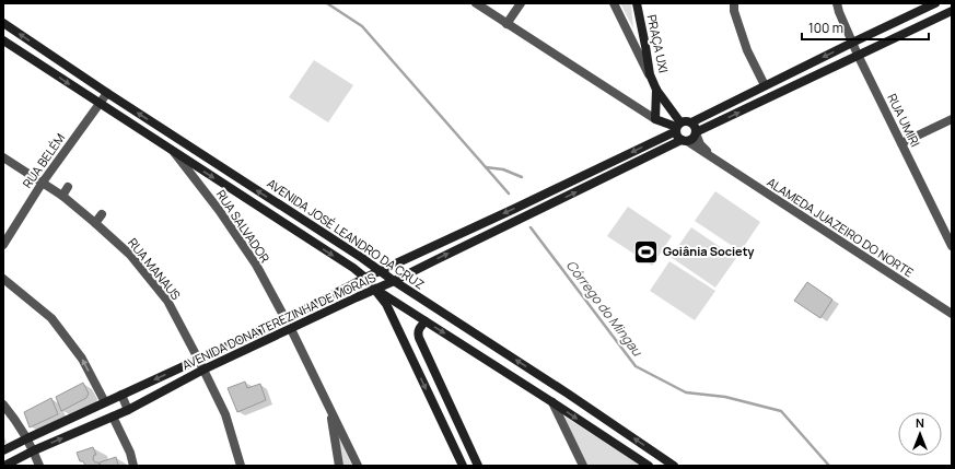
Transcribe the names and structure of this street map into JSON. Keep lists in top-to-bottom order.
{
  "streets": {
    "main road": ["PRAÇA UXI", "AVENIDA JOSÉ LEANDRO DA CRUZ", "AVENIDA DONA TEREZINHA DE MORAIS"],
    "street": [
      "RUA UMIRI",
      "RUA BELÉM",
      "RUA SALVADOR",
      "ALAMEDA JUAZEIRO DO NORTE",
      "RUA MANAUS"
    ]
  },
  "crossings": [
    ["PRAÇA UXI", "ALAMEDA JUAZEIRO DO NORTE"],
    ["PRAÇA UXI", "AVENIDA DONA TEREZINHA DE MORAIS"],
    ["RUA BELÉM", "AVENIDA JOSÉ LEANDRO DA CRUZ"],
    ["RUA BELÉM", "RUA MANAUS"],
    ["RUA SALVADOR", "AVENIDA JOSÉ LEANDRO DA CRUZ"],
    ["RUA SALVADOR", "AVENIDA DONA TEREZINHA DE MORAIS"],
    ["ALAMEDA JUAZEIRO DO NORTE", "AVENIDA DONA TEREZINHA DE MORAIS"],
    ["AVENIDA JOSÉ LEANDRO DA CRUZ", "AVENIDA DONA TEREZINHA DE MORAIS"],
    ["RUA MANAUS", "AVENIDA DONA TEREZINHA DE MORAIS"]
  ],
  "water": ["Córrego do Mingau"],
  "places": {
    "sports": ["Goiânia Society"]
  },
  "scale_bar": "100 m",
  "north": "top"
}
